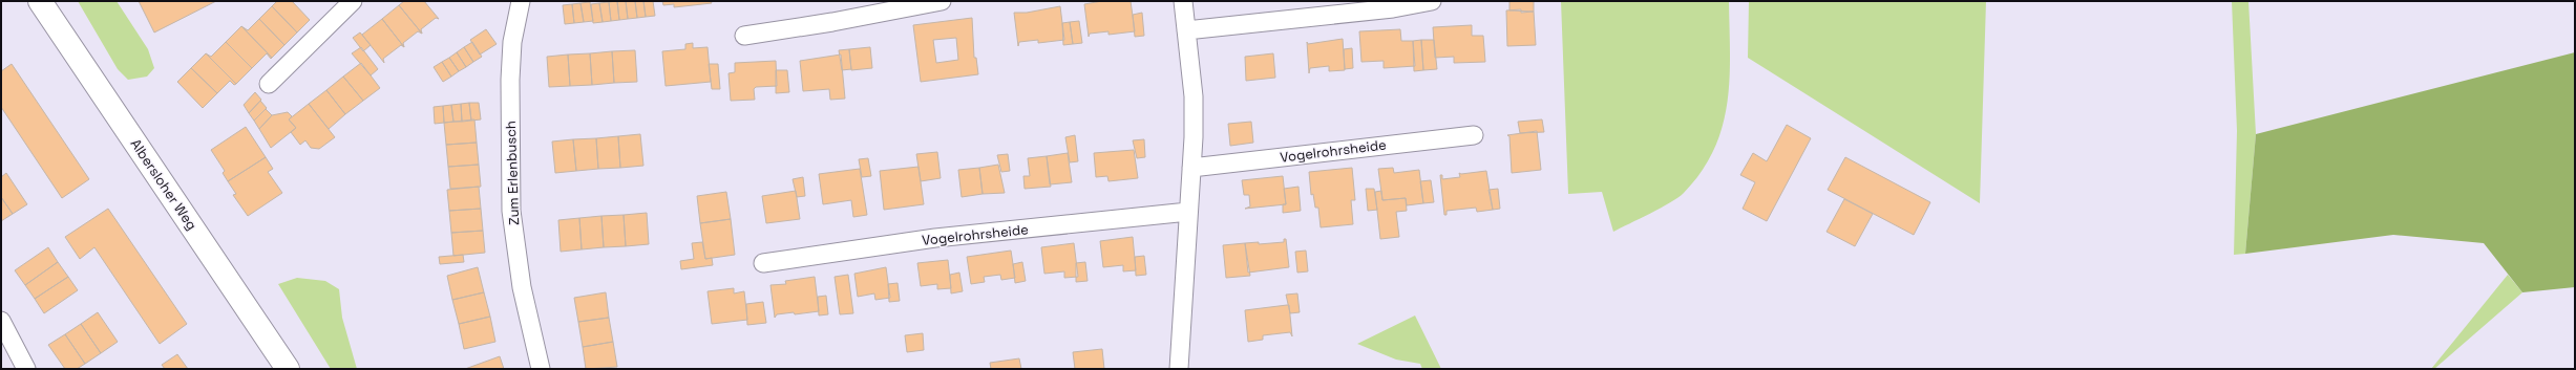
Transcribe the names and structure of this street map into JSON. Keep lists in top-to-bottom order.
{
  "streets": {
    "main road": ["Albersloher Weg"],
    "street": ["Vogelrohrsheide", "Zum Erlenbusch"]
  }
}
